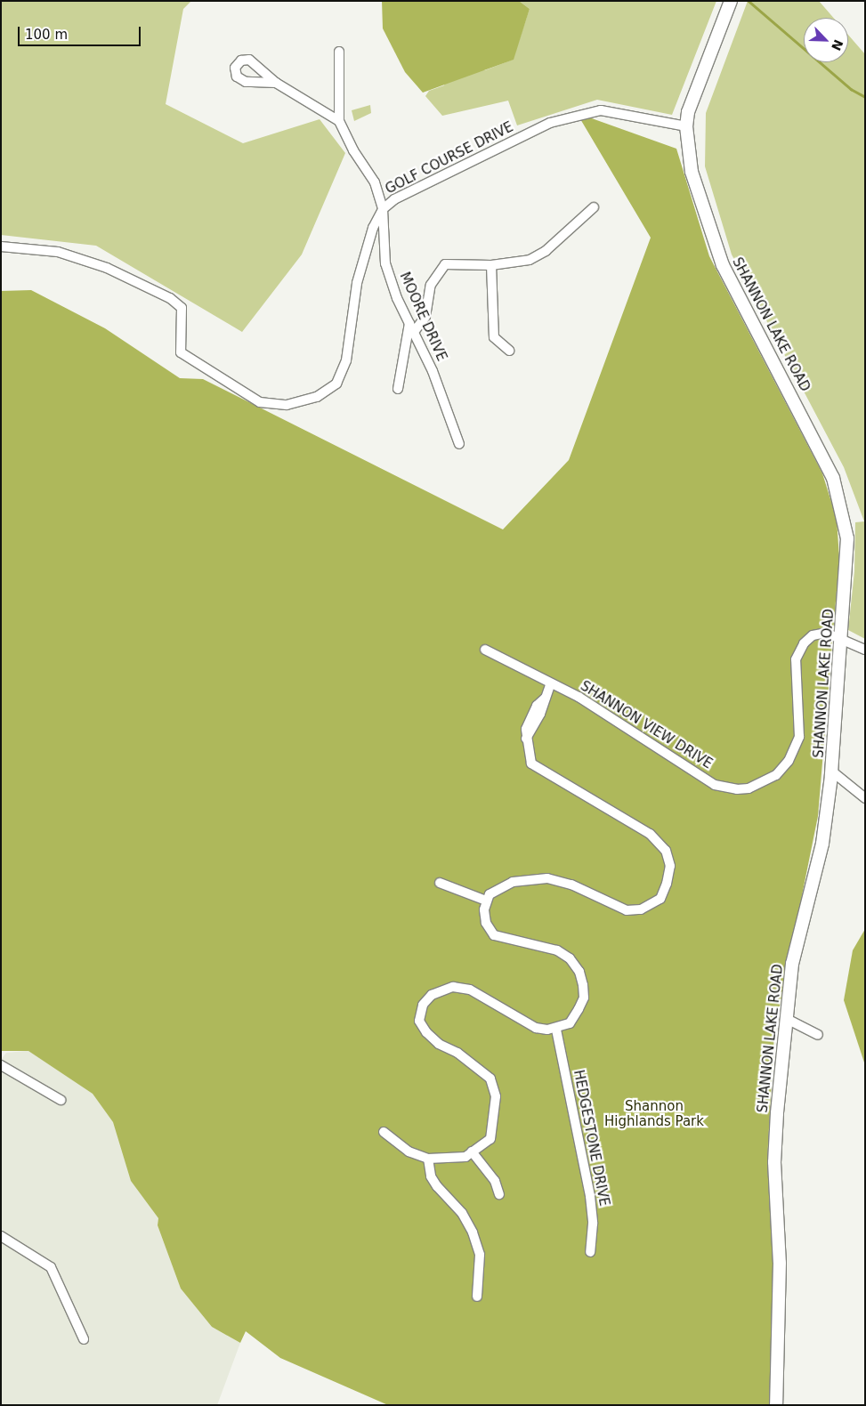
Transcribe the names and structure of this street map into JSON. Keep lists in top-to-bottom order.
{
  "streets": {
    "main road": ["SHANNON LAKE ROAD"],
    "street": [
      "GOLF COURSE DRIVE",
      "MOORE DRIVE",
      "SHANNON VIEW DRIVE",
      "HEDGESTONE DRIVE"
    ]
  },
  "crossings": [
    ["GOLF COURSE DRIVE", "MOORE DRIVE"],
    ["GOLF COURSE DRIVE", "SHANNON LAKE ROAD"],
    ["SHANNON LAKE ROAD", "SHANNON VIEW DRIVE"]
  ],
  "parks": ["Shannon Highlands Park"],
  "scale_bar": "100 m",
  "north": "bottom right"
}
